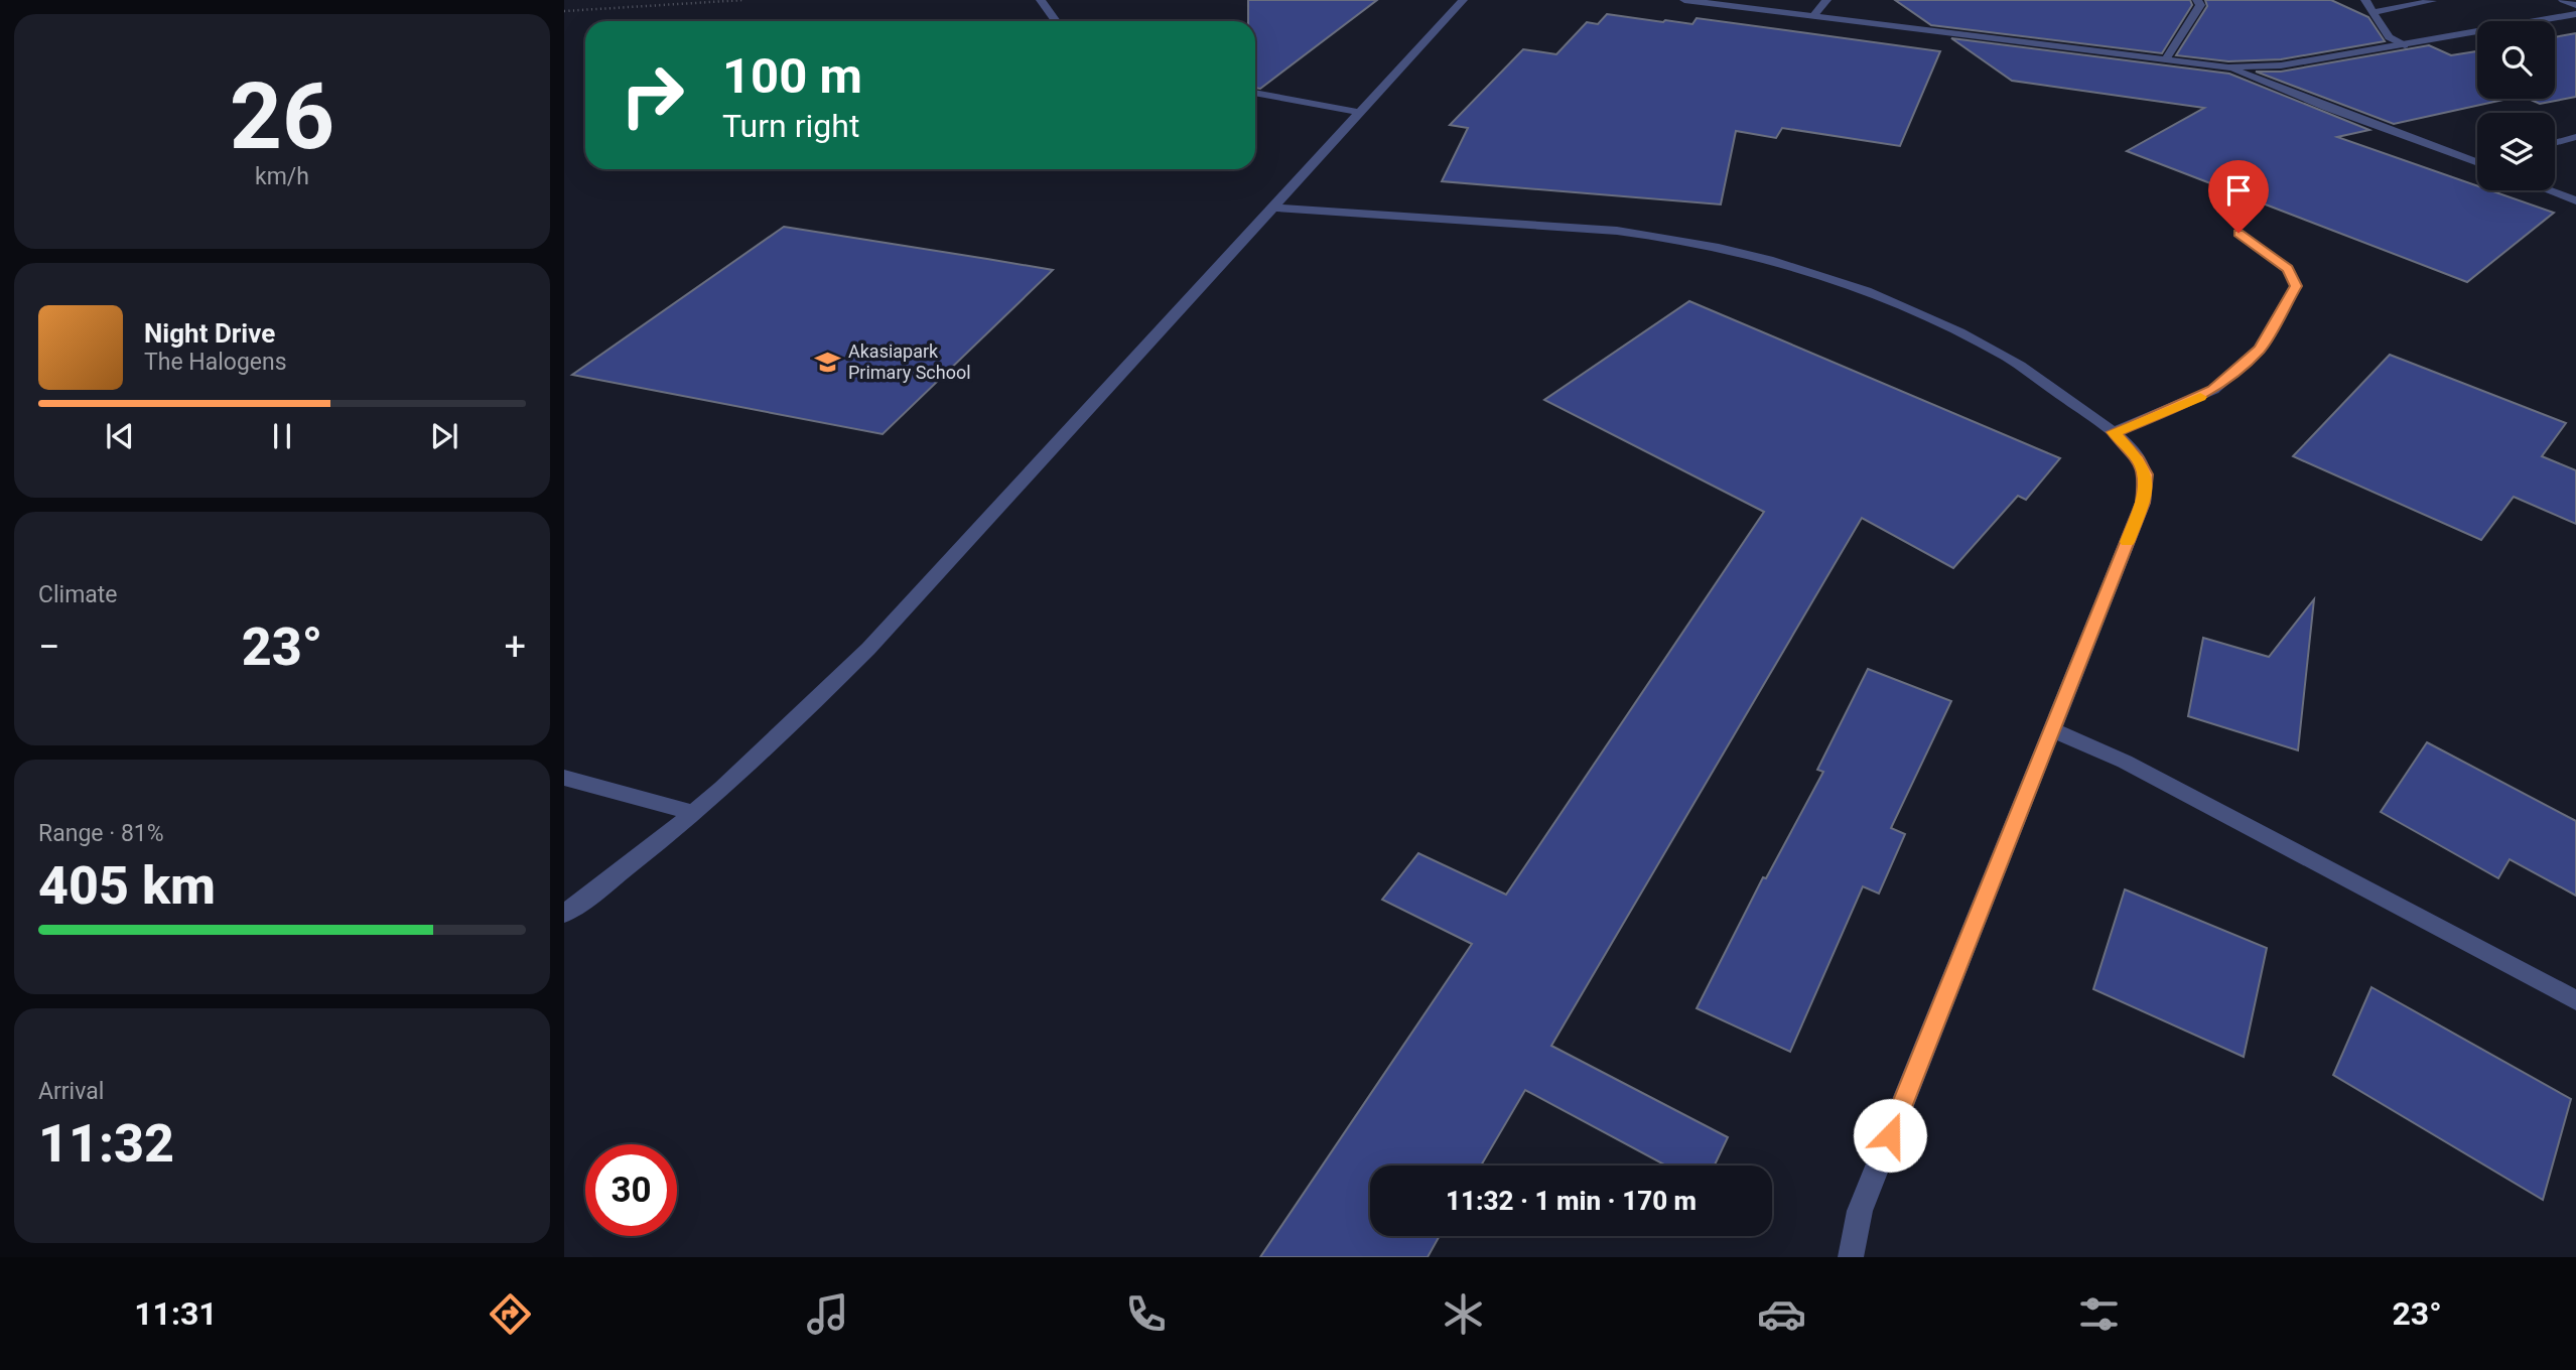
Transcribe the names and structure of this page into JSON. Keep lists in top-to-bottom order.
{
  "places": {
    "school or university": ["Akasiapark Primary School"]
  },
  "page": {
    "tile": [
      ["26", "km/h"],
      "Climate",
      ["Range · 81%", "405 km"],
      ["Arrival", "11:32"]
    ],
    "turn": ["100 m", "Turn right"],
    "song": ["Night Drive", "The Halogens"],
    "heat": ["−", "23°", "+"],
    "limit": "30",
    "trip": "11:32 · 1 min · 170 m",
    "tabs": ["11:31", "23°"]
  }
}
